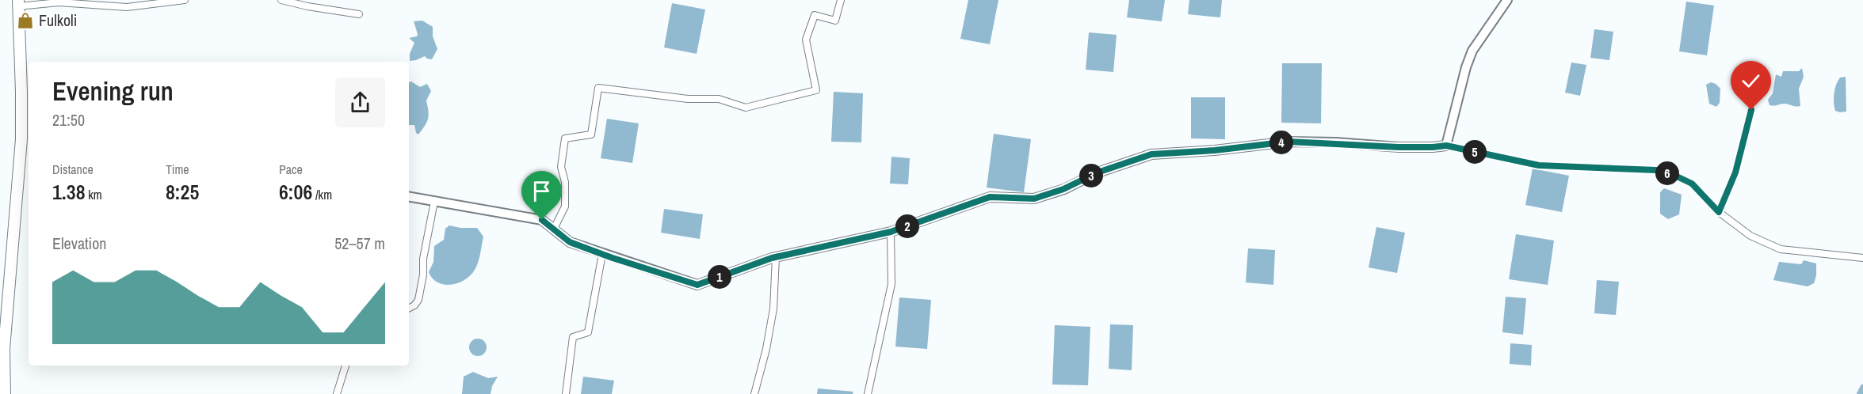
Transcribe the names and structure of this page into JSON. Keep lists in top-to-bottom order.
{
  "places": {
    "shop": ["Fulkoli"]
  },
  "page": {
    "heading": ["Evening run", "21:50"],
    "pins": [
      "4",
      "5",
      "6",
      "3",
      "2",
      "1"
    ],
    "stats": [
      ["Distance", "1.38 km"],
      ["Time", "8:25"],
      ["Pace", "6:06 /km"]
    ],
    "chart": ["Elevation", "52–57 m"]
  }
}
